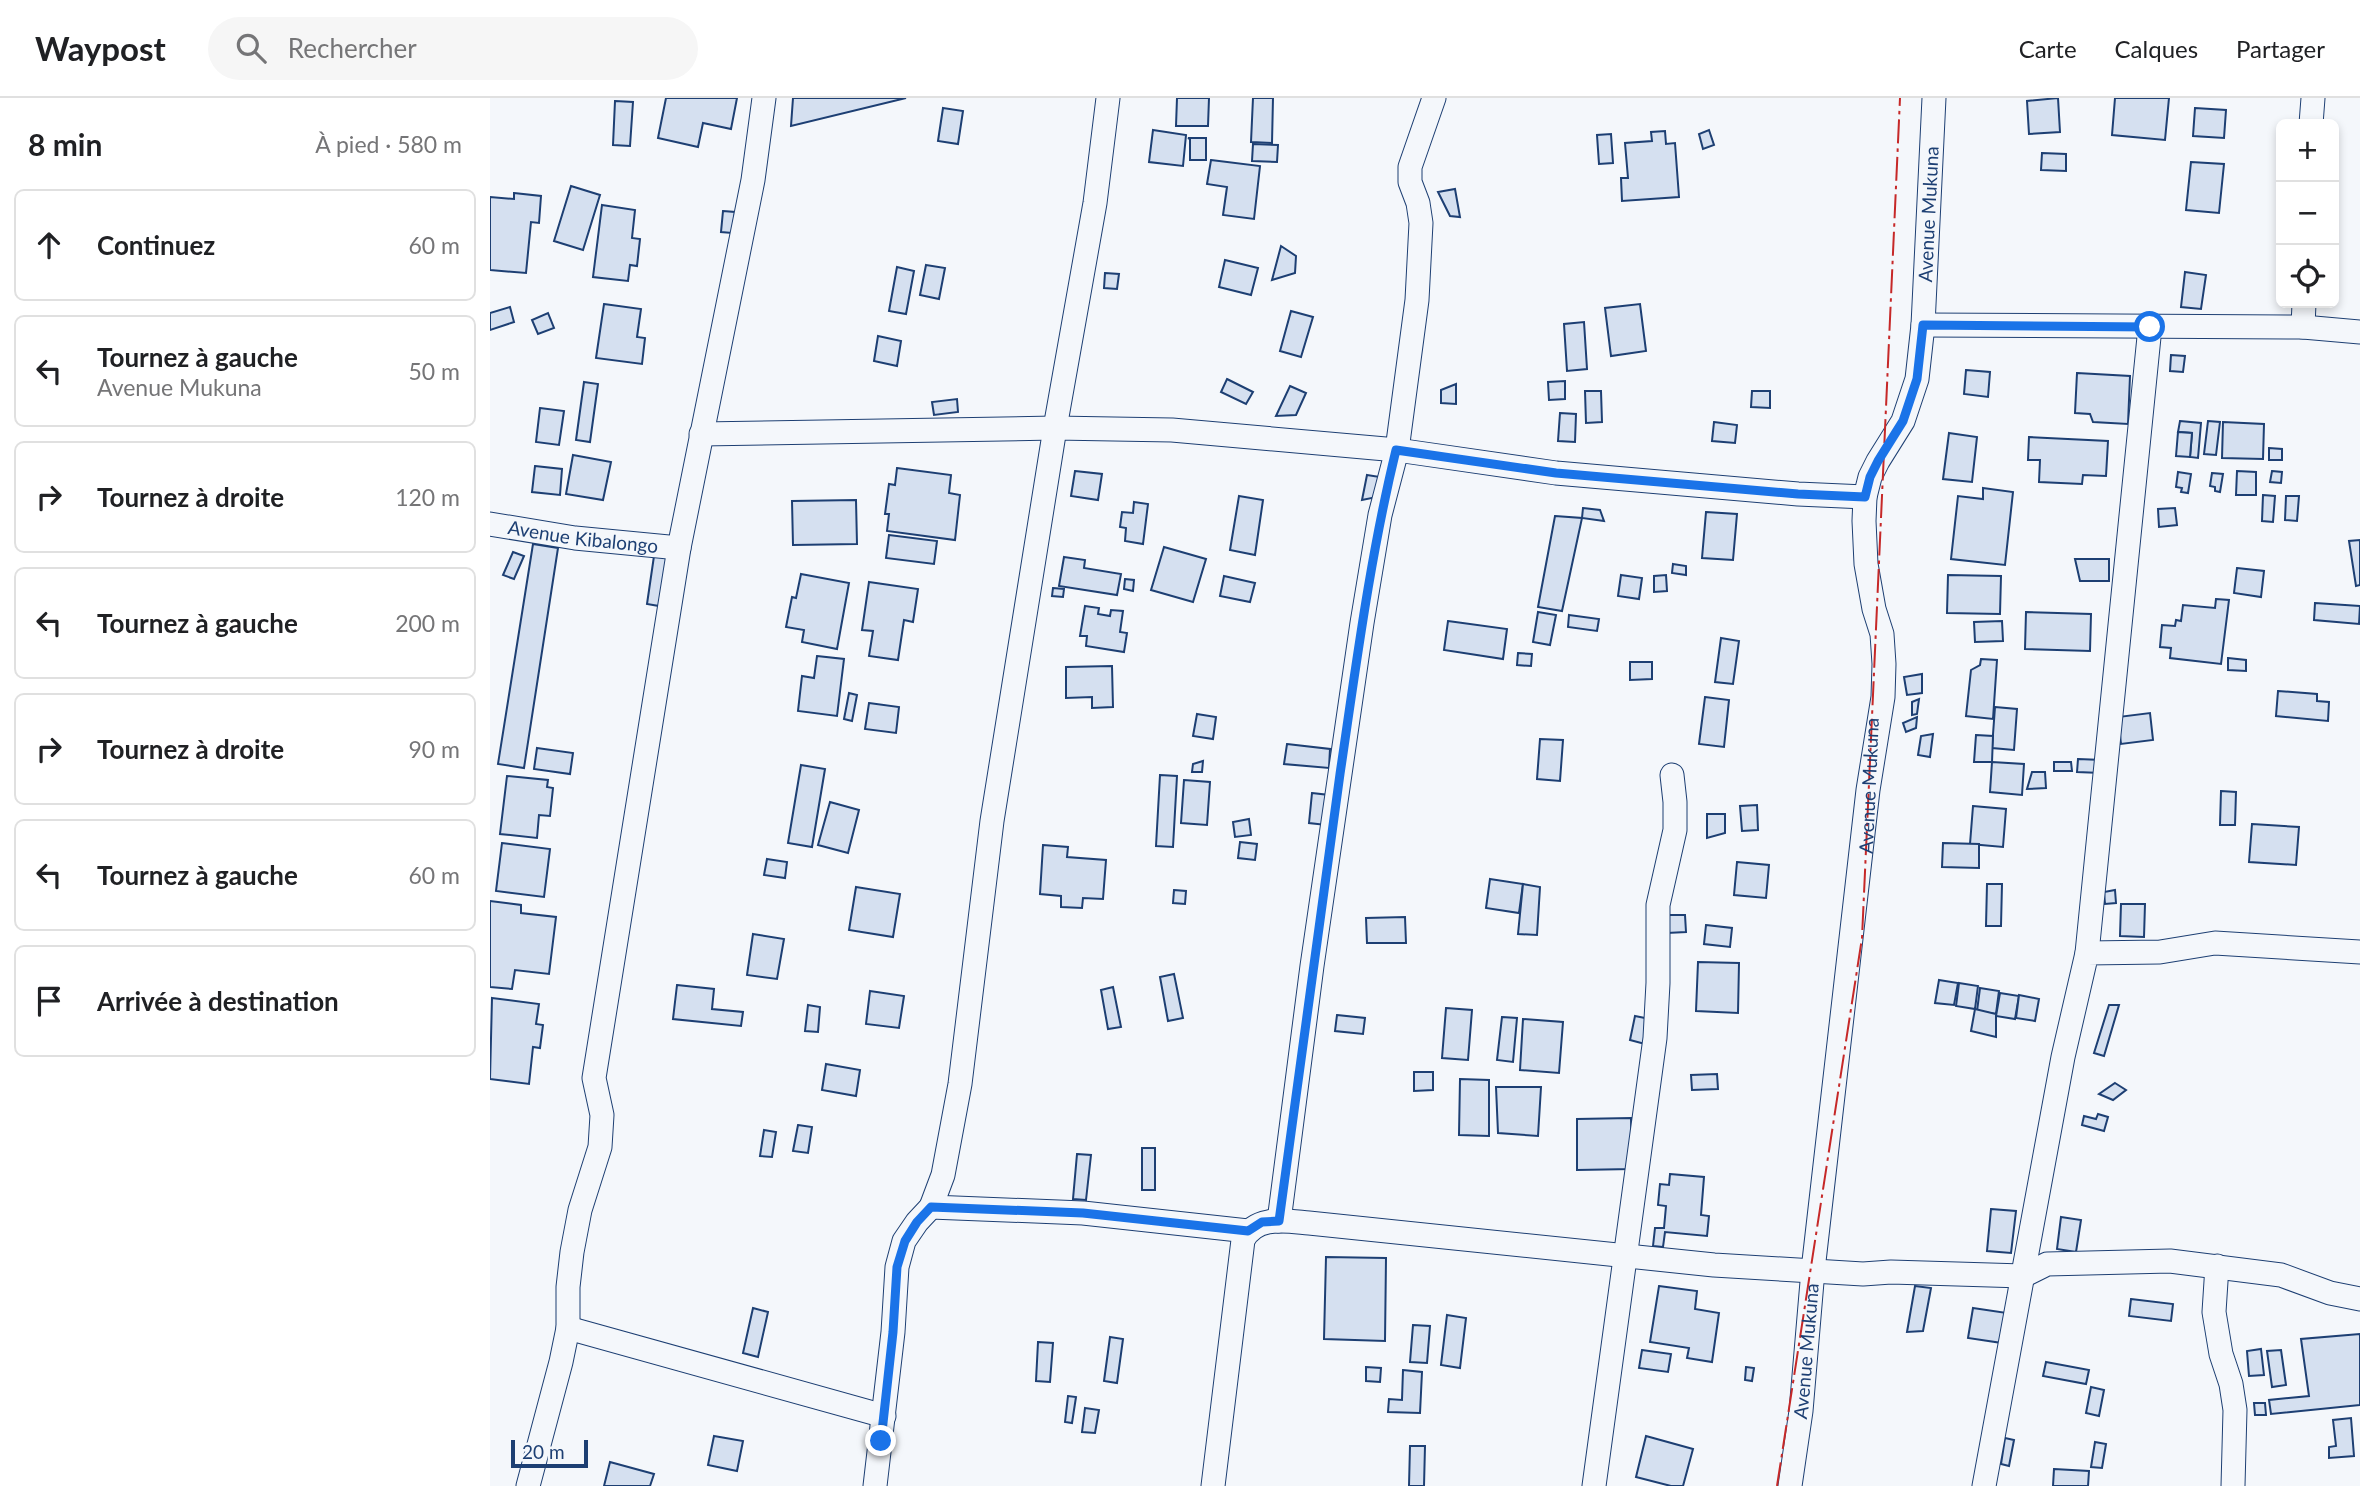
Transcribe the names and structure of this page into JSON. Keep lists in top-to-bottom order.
{
  "streets": {
    "street": ["Avenue Mukuna", "Avenue Kibalongo"]
  },
  "scale_bar": "20 m",
  "page": {
    "header": "Waypost",
    "search": "Rechercher",
    "nav": ["Carte", "Calques", "Partager"],
    "heading": ["8 min", "À pied · 580 m"],
    "map_buttons": ["+", "−"],
    "list": [
      ["Continuez", "60 m"],
      ["Tournez à gauche", "Avenue Mukuna", "50 m"],
      ["Tournez à droite", "120 m"],
      ["Tournez à gauche", "200 m"],
      ["Tournez à droite", "90 m"],
      ["Tournez à gauche", "60 m"],
      "Arrivée à destination"
    ],
    "scale": "20 m"
  }
}
